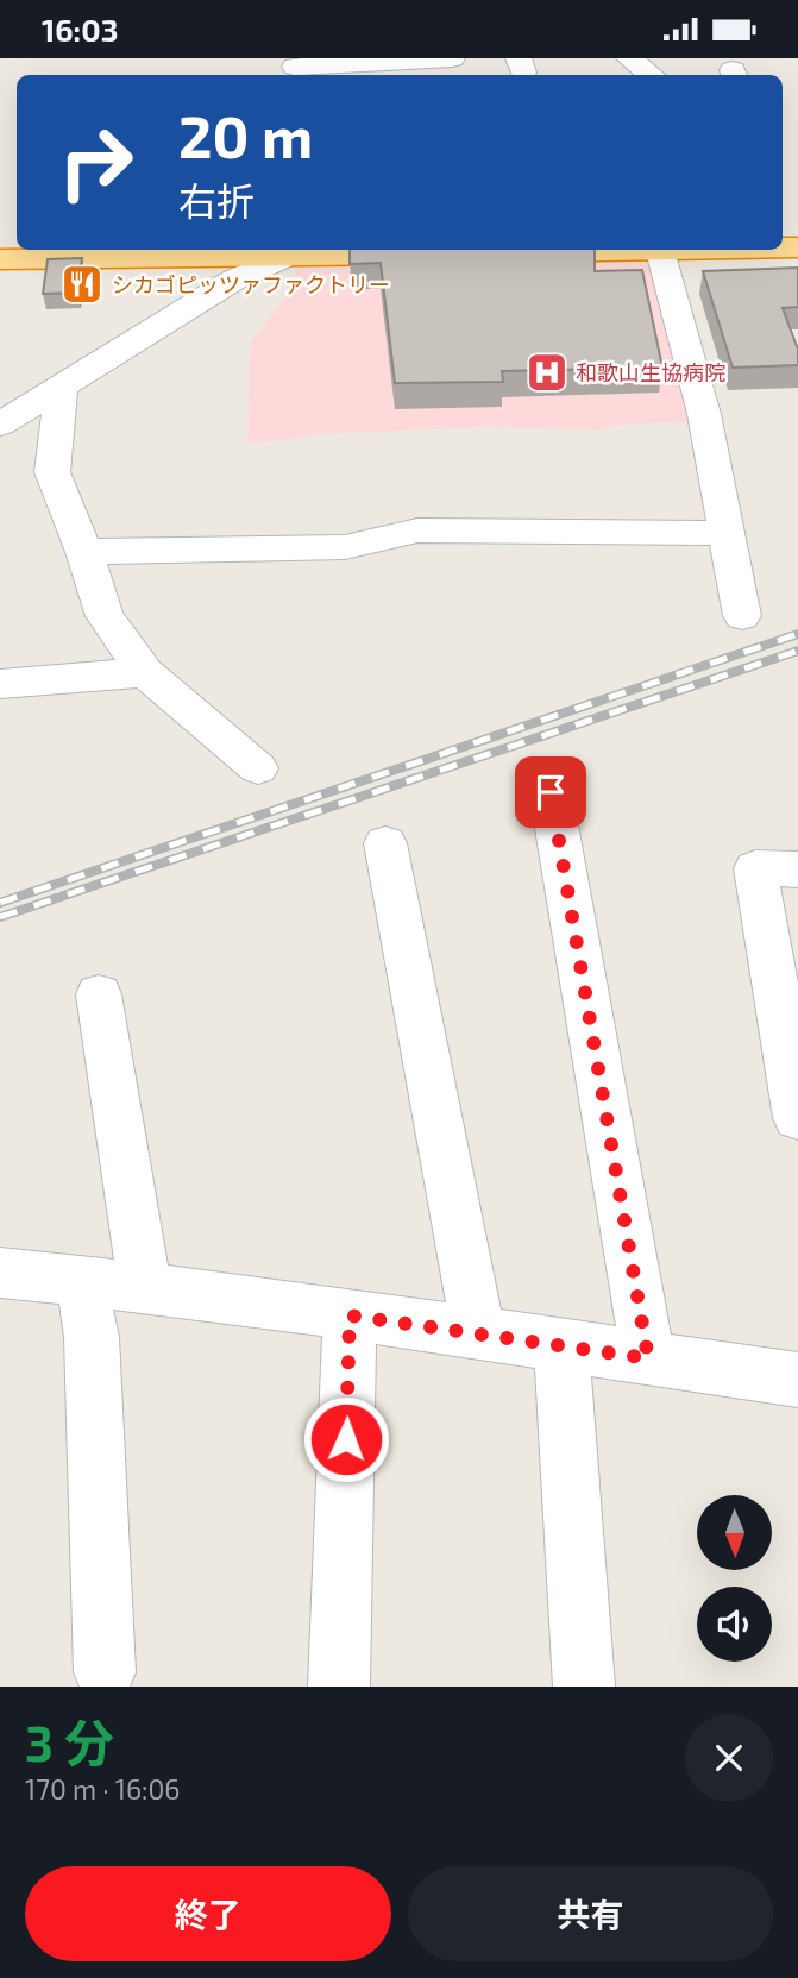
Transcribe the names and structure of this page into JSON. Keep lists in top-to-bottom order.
{
  "places": {
    "restaurant": ["シカゴピッツァファクトリー"],
    "hospital": ["和歌山生協病院"]
  },
  "north": "bottom",
  "page": {
    "status": "16:03",
    "turn": ["20 m", "右折"],
    "heading": ["3 分", "170 m · 16:06"],
    "buttons": ["終了", "共有"]
  }
}
